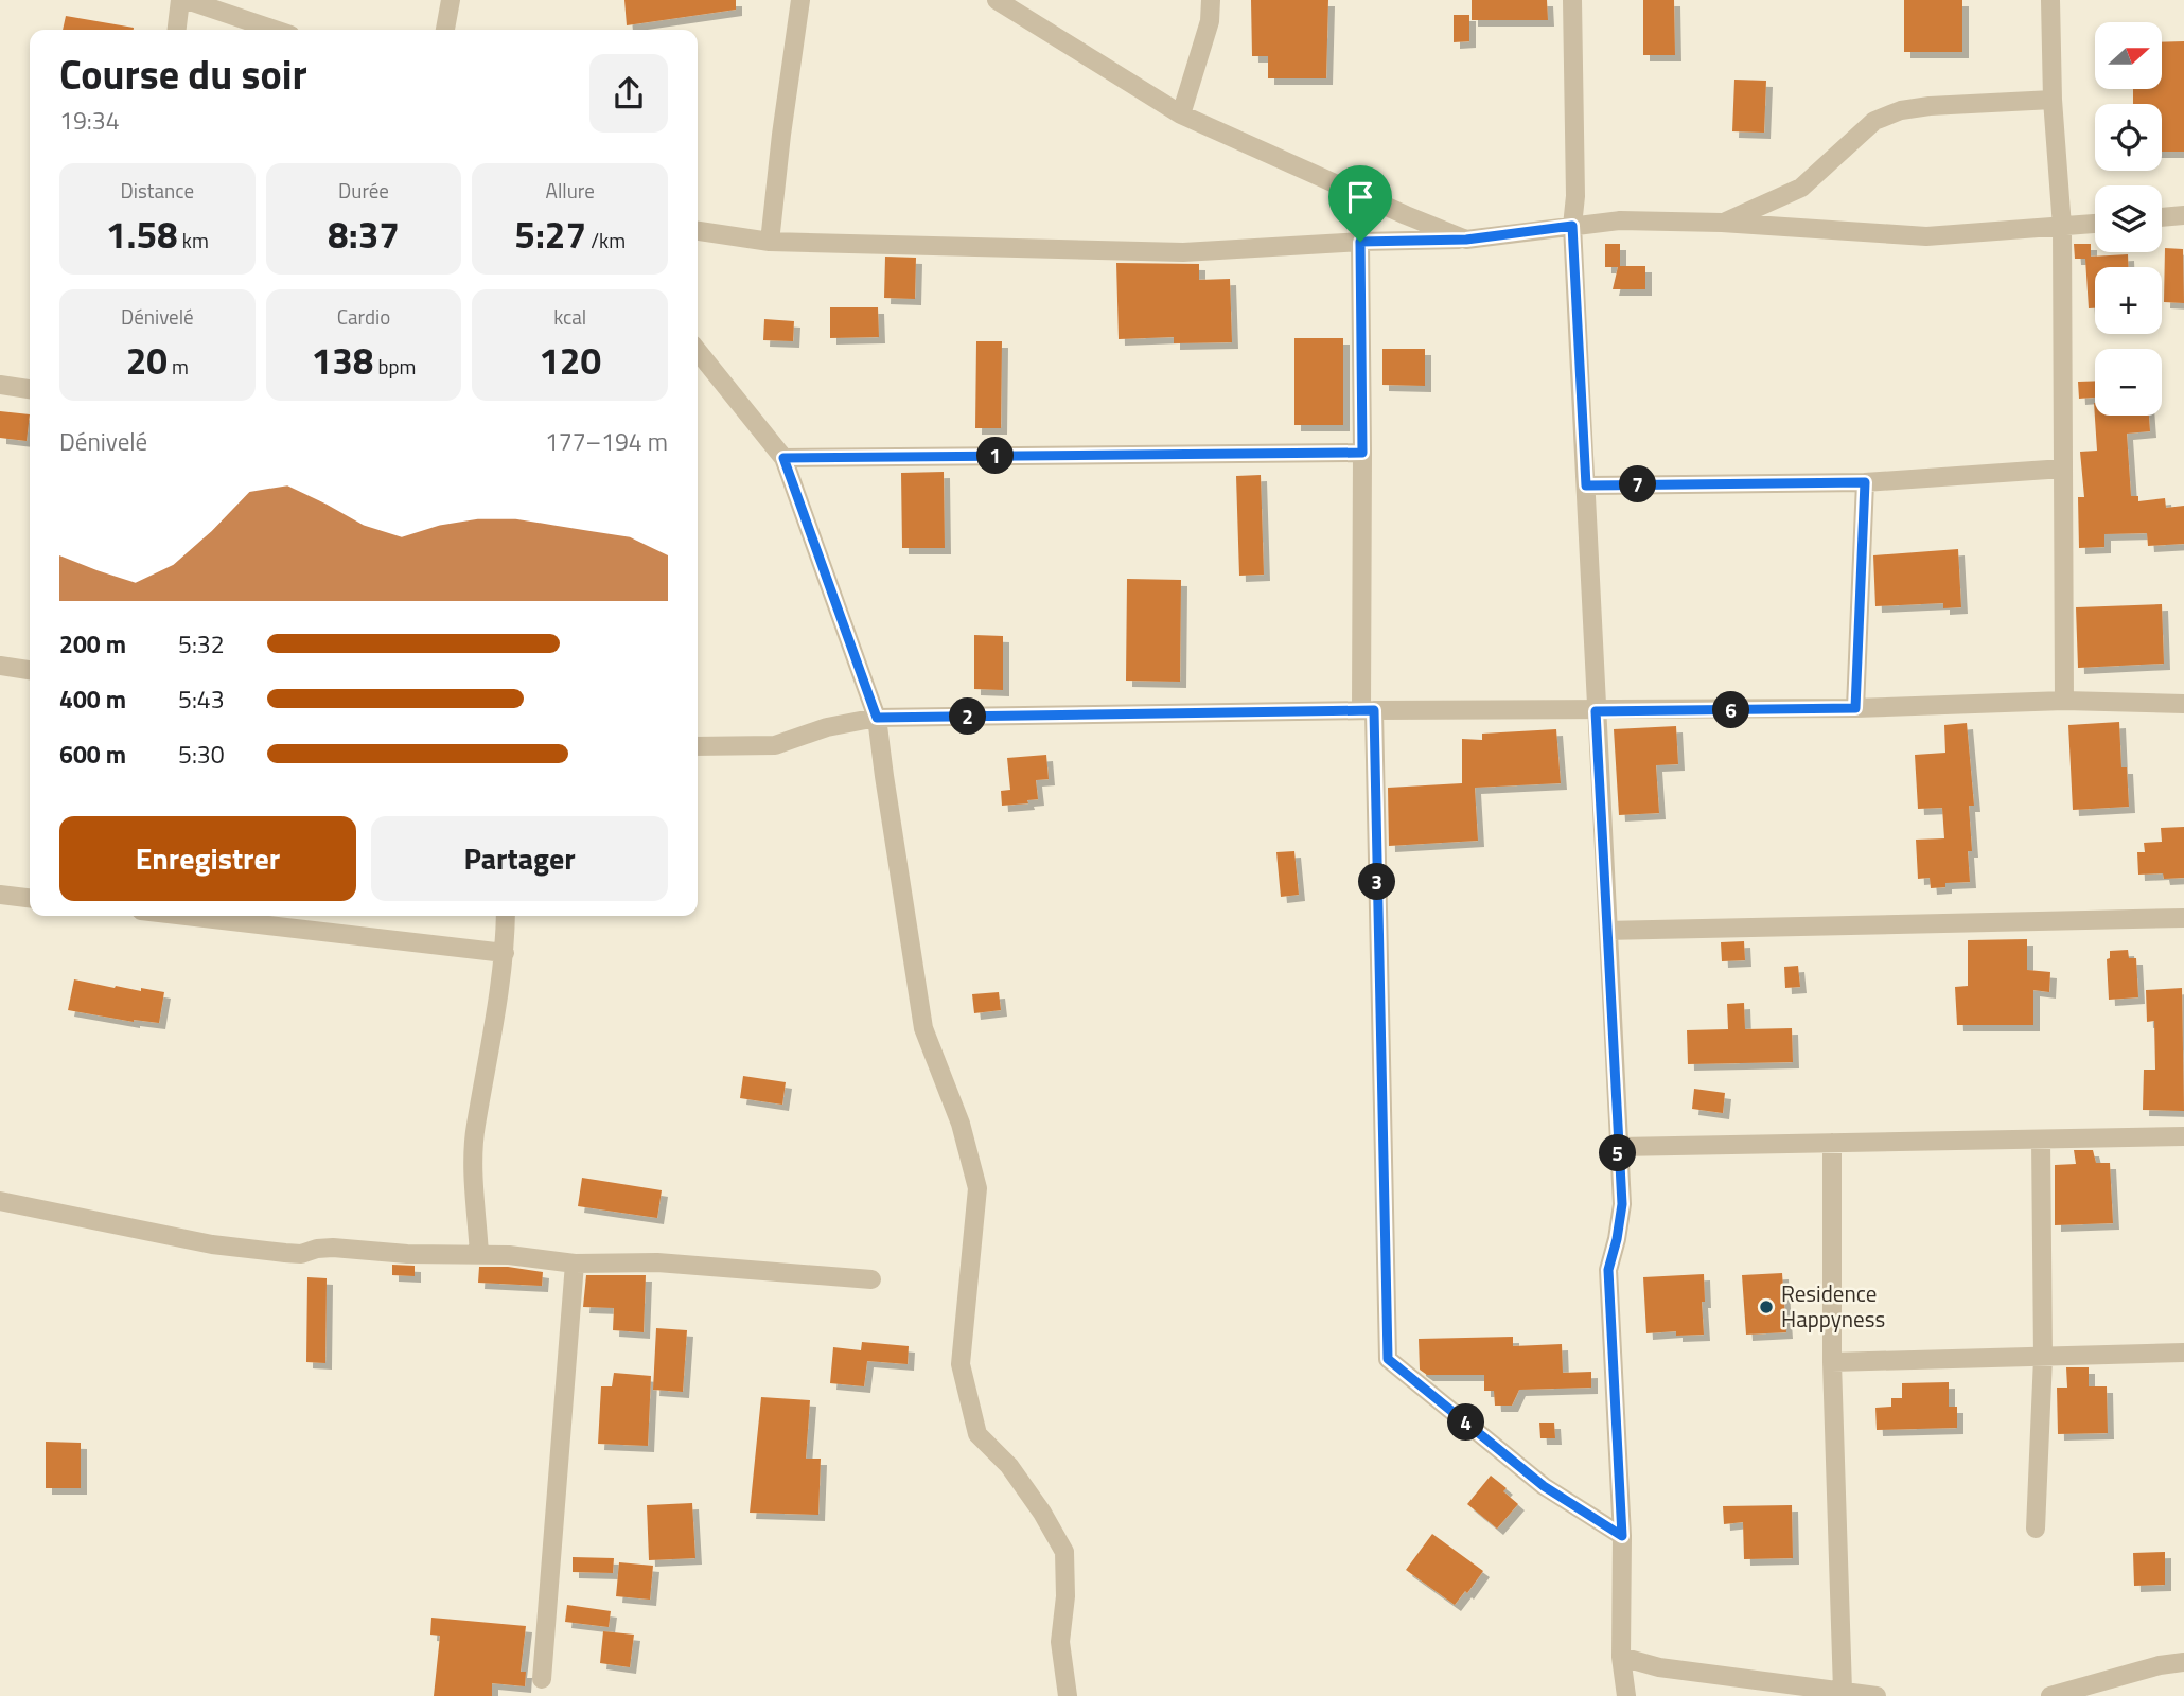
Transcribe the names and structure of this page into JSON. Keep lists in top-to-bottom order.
{
  "places": ["Residence Happyness"],
  "north": "right",
  "page": {
    "map_buttons": ["+", "−"],
    "heading": ["Course du soir", "19:34"],
    "stats": [
      ["Distance", "1.58 km"],
      ["Durée", "8:37"],
      ["Allure", "5:27 /km"],
      ["Dénivelé", "20 m"],
      ["Cardio", "138 bpm"],
      ["kcal", "120"]
    ],
    "chart": ["Dénivelé", "177–194 m"],
    "pins": [
      "1",
      "7",
      "6",
      "2",
      "3",
      "5",
      "4"
    ],
    "list": [
      {
        "name": "200 m",
        "note": "5:32"
      },
      {
        "name": "400 m",
        "note": "5:43"
      },
      {
        "name": "600 m",
        "note": "5:30"
      }
    ],
    "buttons": ["Enregistrer", "Partager"]
  }
}
